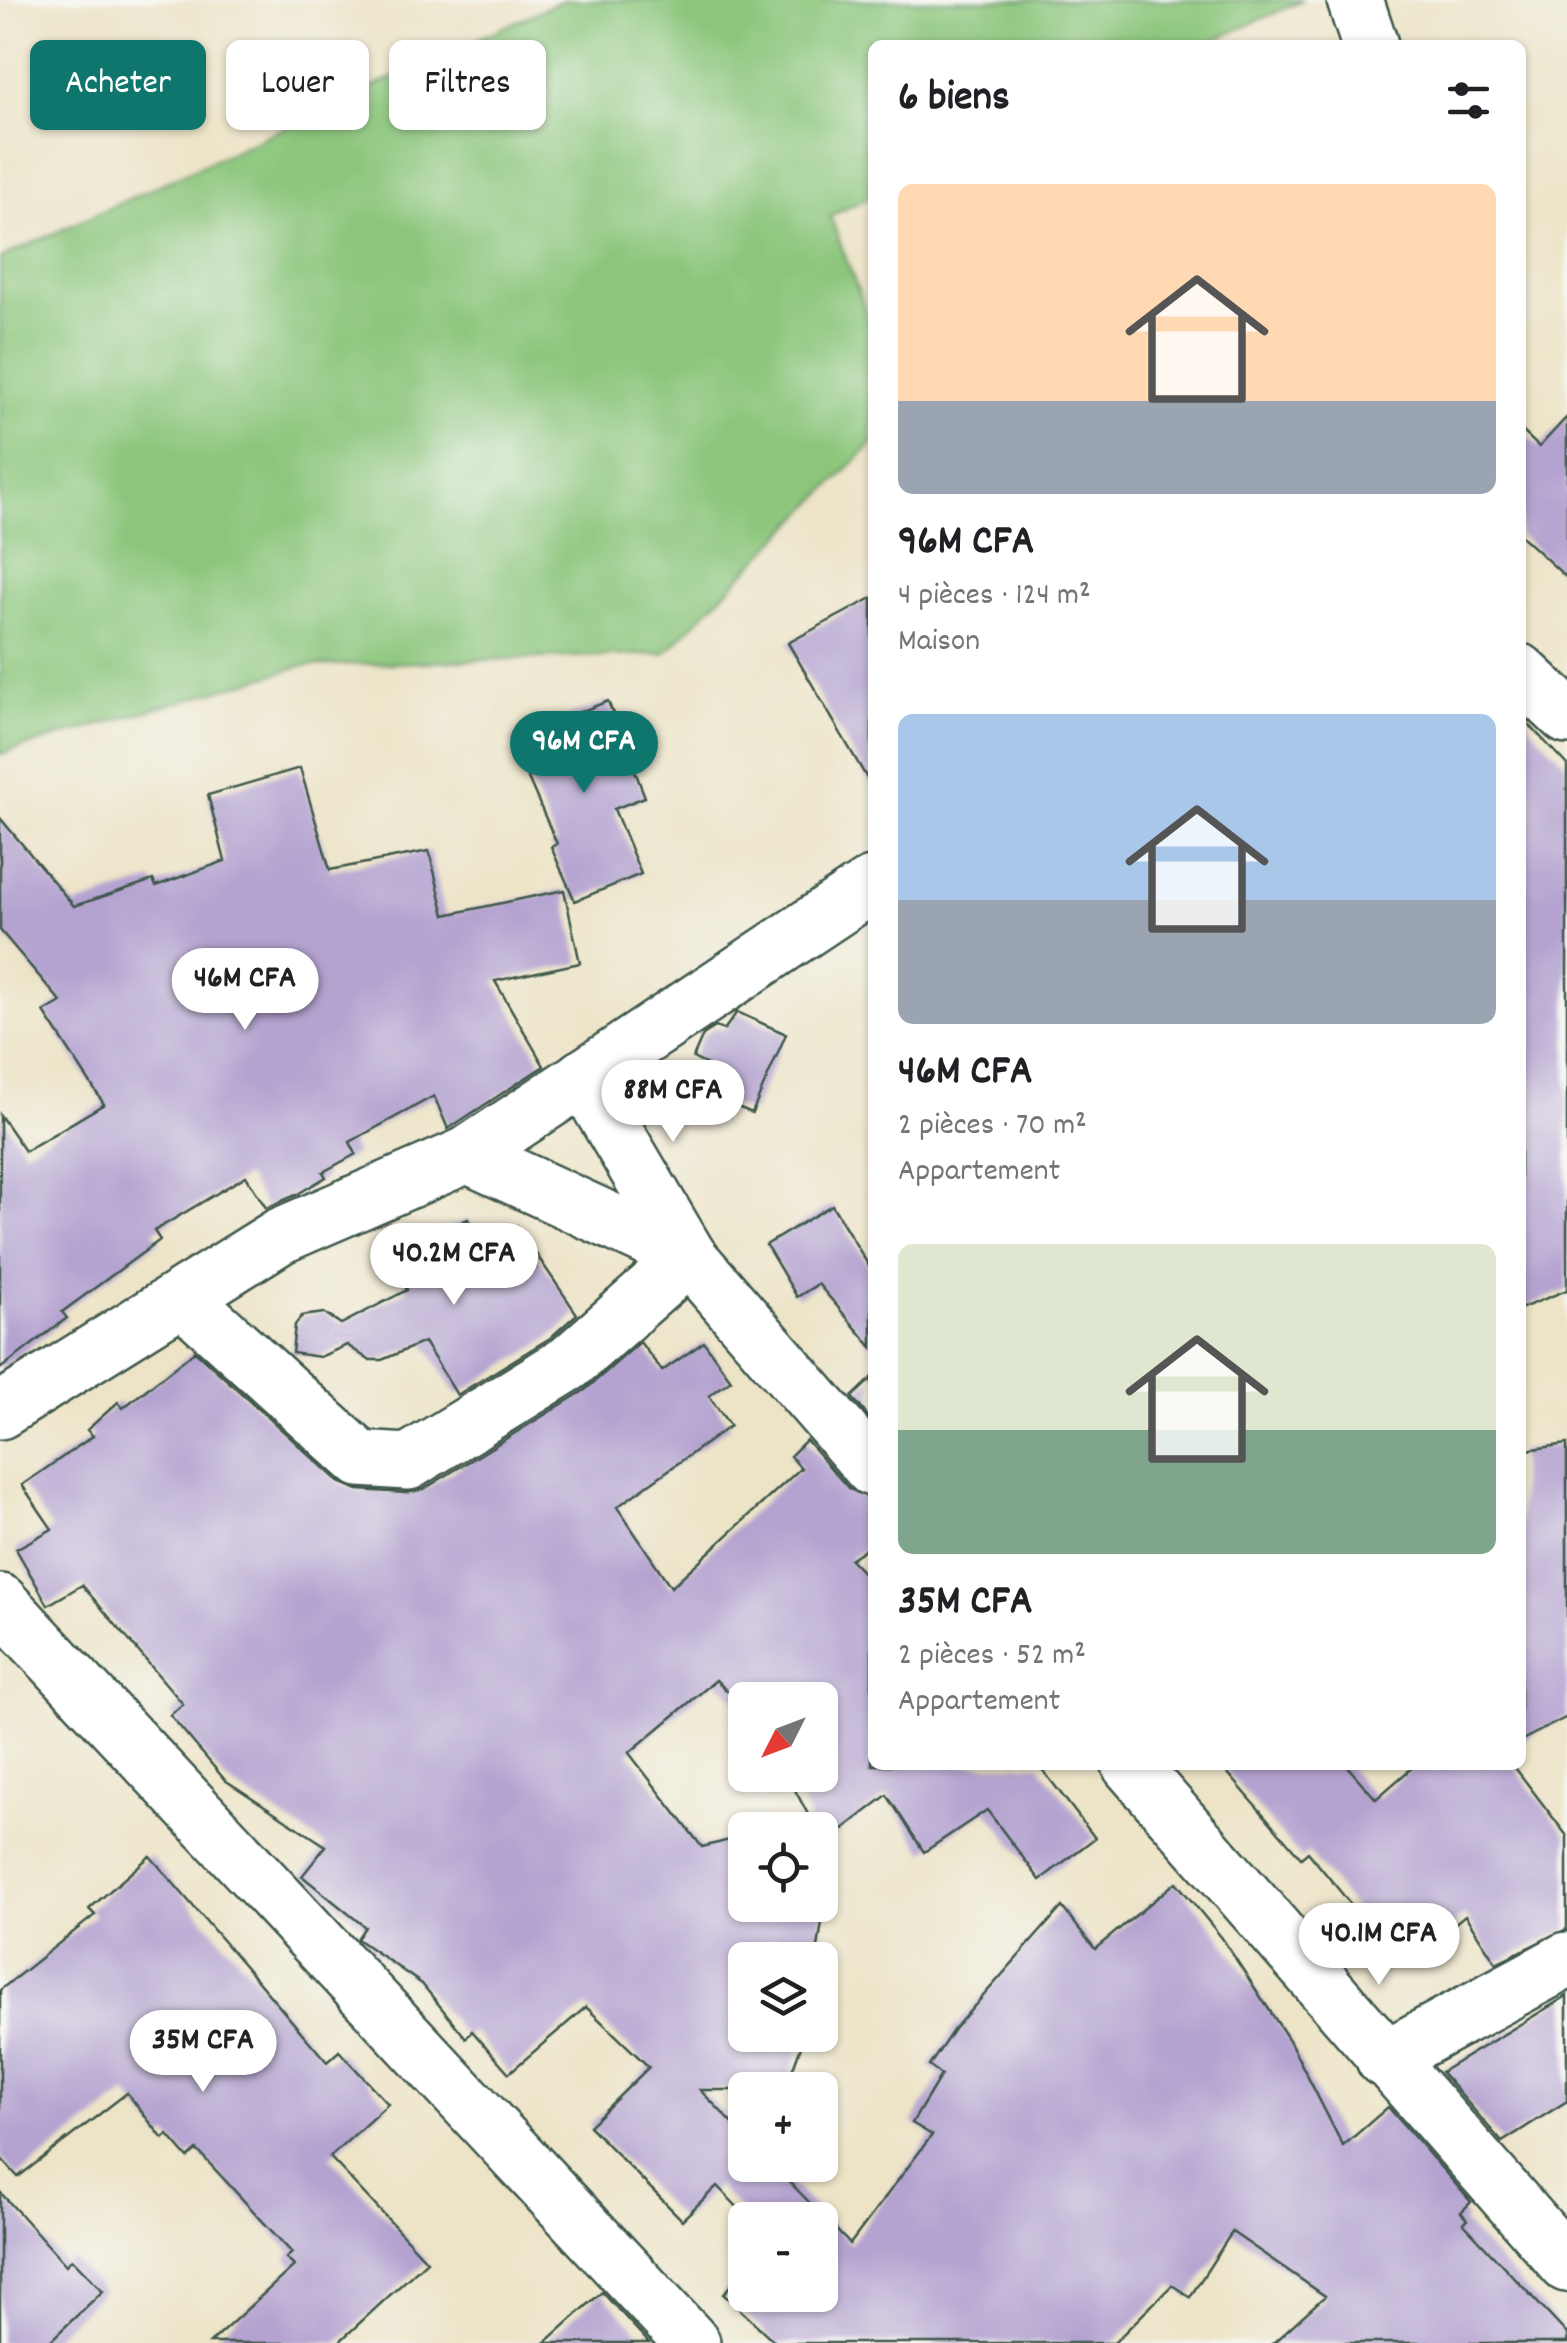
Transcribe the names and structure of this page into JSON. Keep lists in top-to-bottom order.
{
  "north": "bottom left",
  "page": {
    "chip": ["Acheter", "Louer", "Filtres"],
    "heading": "6 biens",
    "list": [
      {
        "name": "96M CFA",
        "note": "4 pièces · 124 m² · Maison"
      },
      {
        "name": "46M CFA",
        "note": "2 pièces · 70 m² · Appartement"
      },
      {
        "name": "35M CFA",
        "note": "2 pièces · 52 m² · Appartement"
      }
    ],
    "price": [
      "96M CFA",
      "46M CFA",
      "88M CFA",
      "40.2M CFA",
      "40.1M CFA",
      "35M CFA"
    ],
    "map_buttons": ["+", "−"]
  }
}
